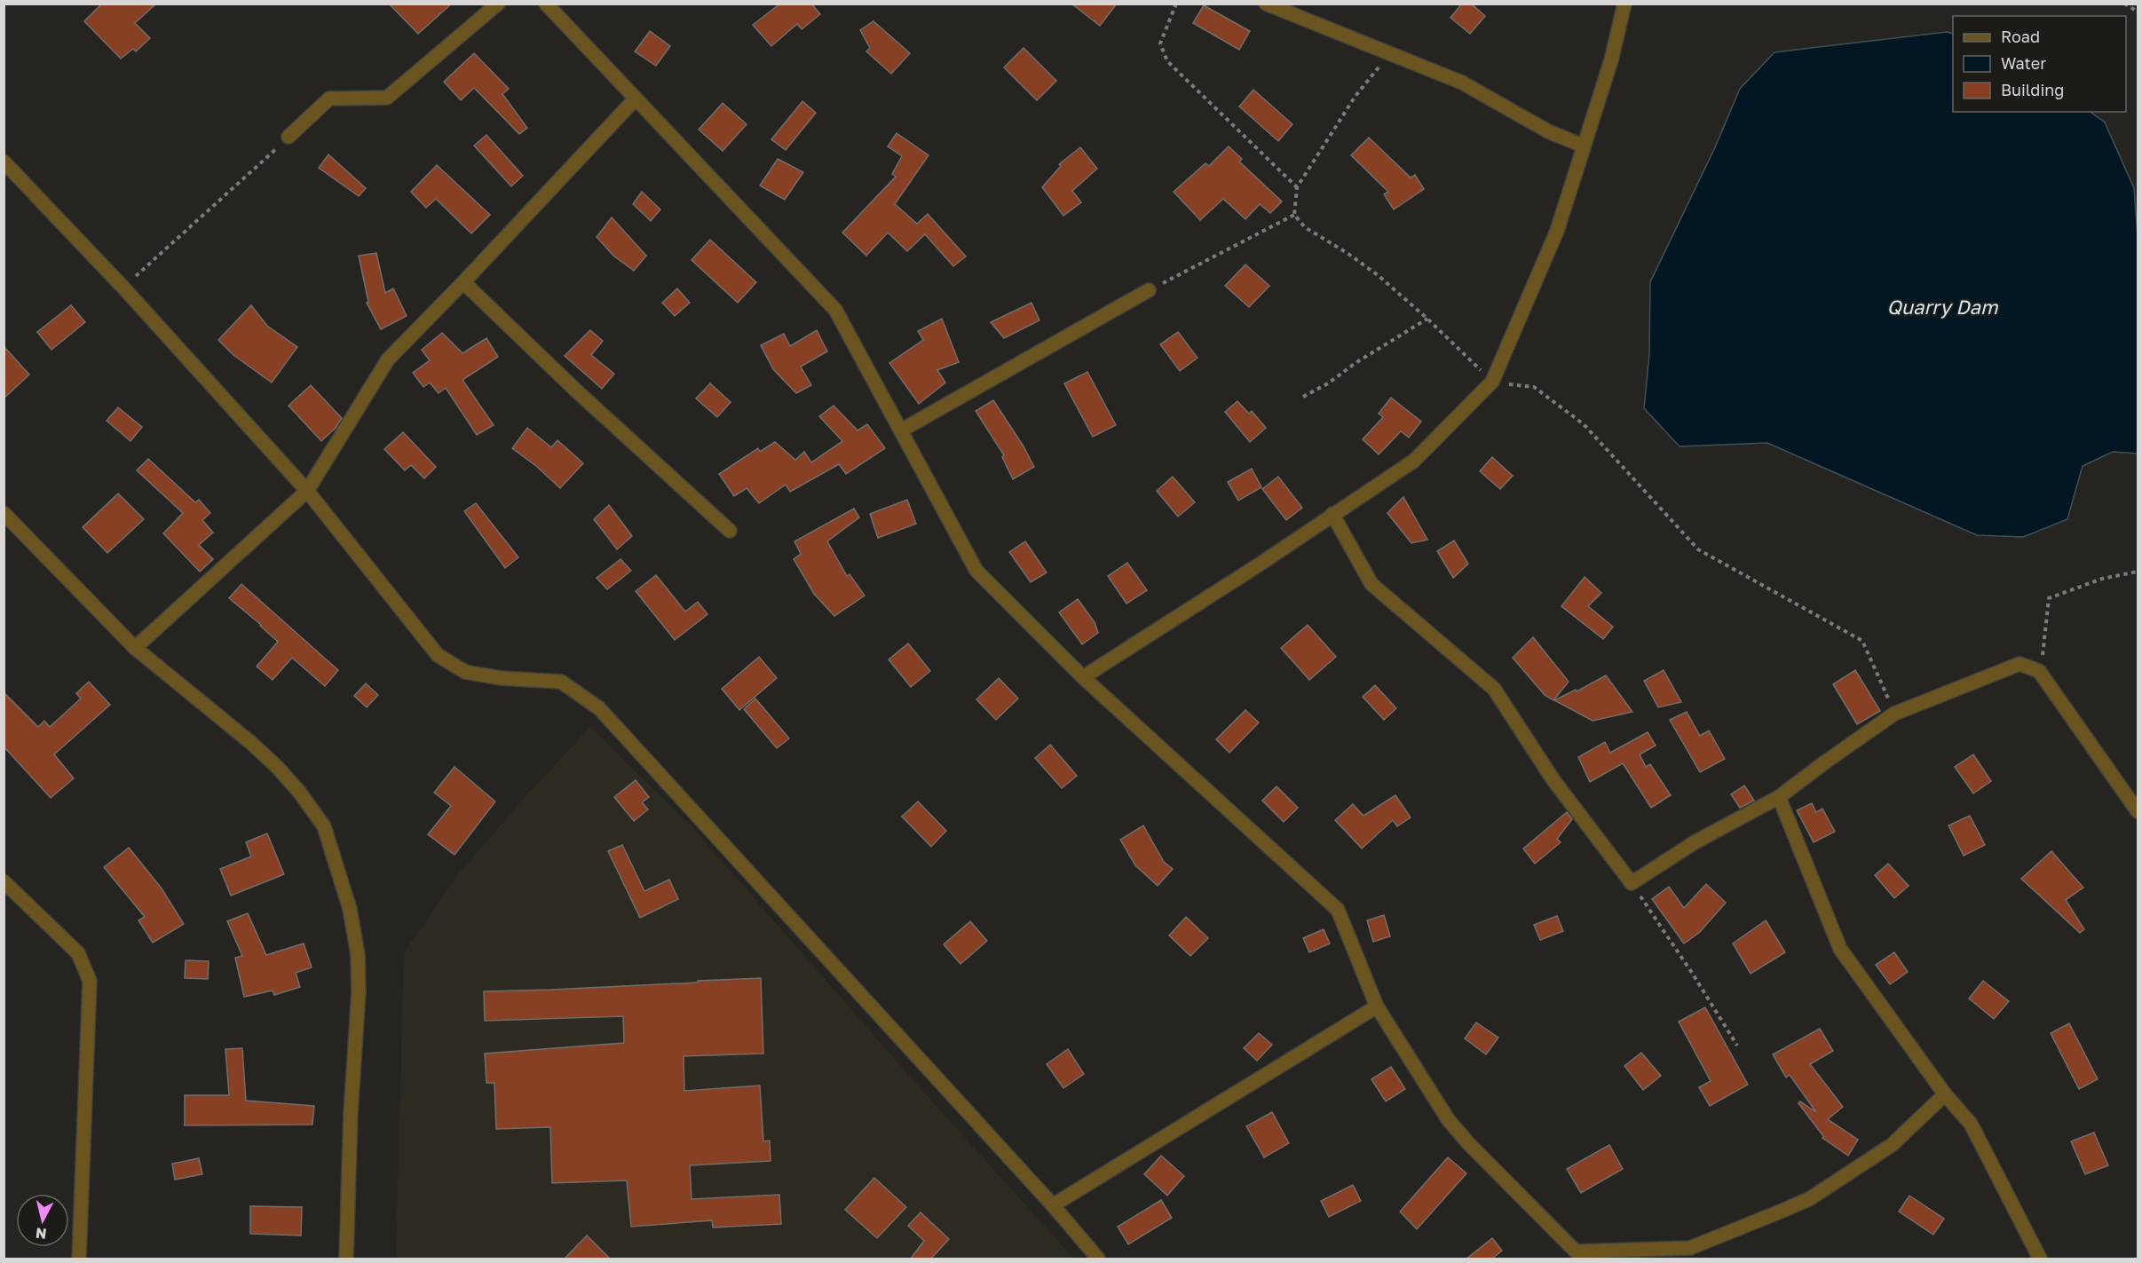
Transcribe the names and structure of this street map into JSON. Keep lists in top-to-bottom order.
{
  "water": ["Quarry Dam"],
  "legend": ["Road", "Water", "Building"],
  "north": "bottom"
}
